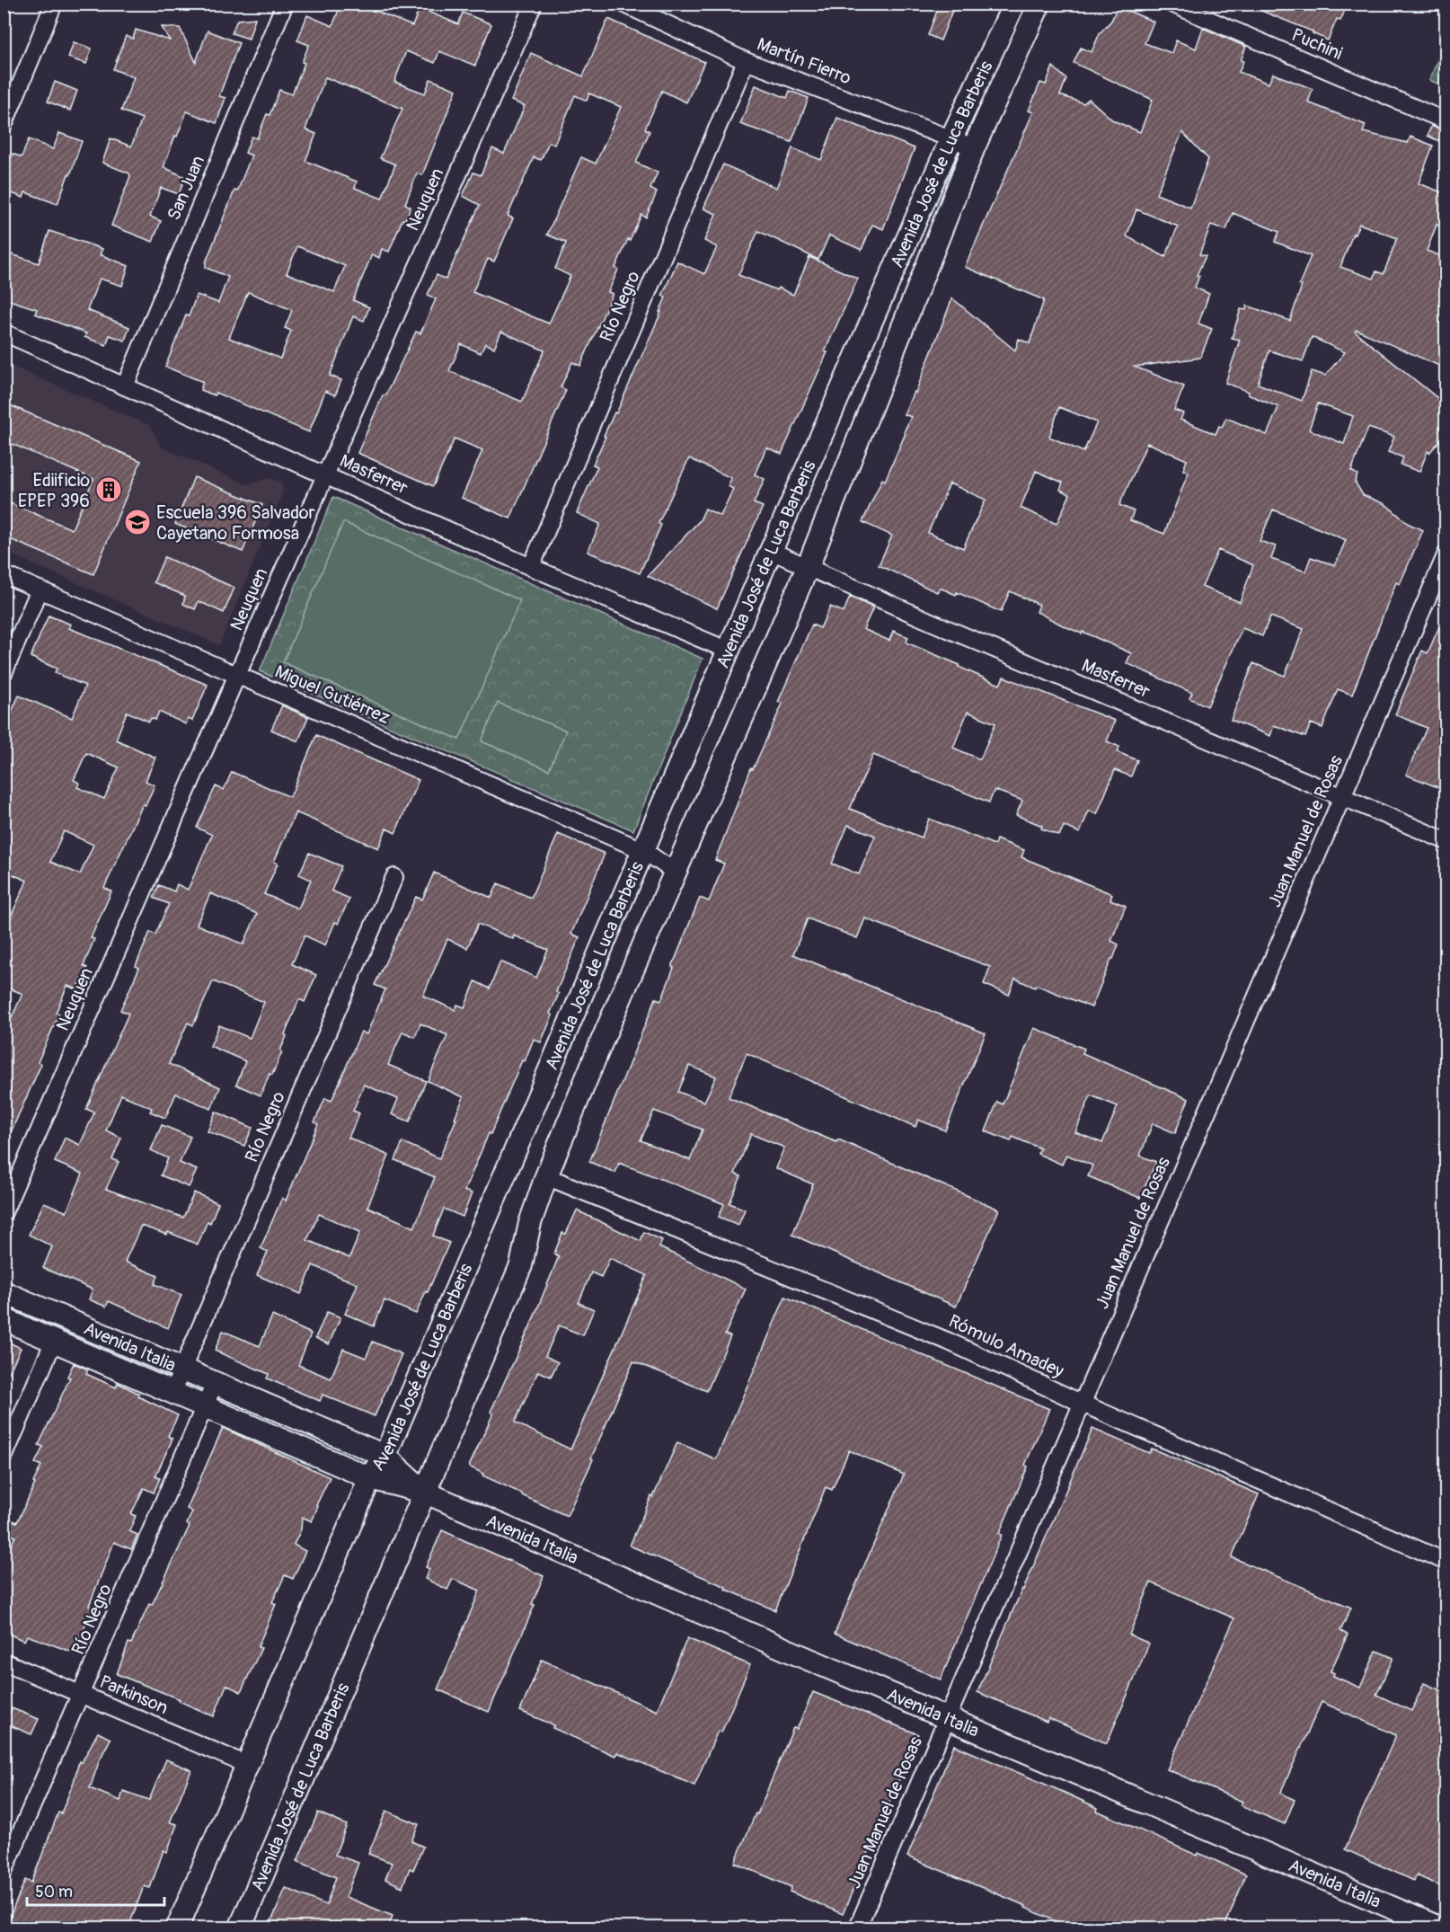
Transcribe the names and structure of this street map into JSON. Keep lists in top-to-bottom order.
{
  "streets": {
    "main road": ["Avenida José de Luca Barberis", "Avenida Italia"],
    "street": [
      "Puchini",
      "Martín Fierro",
      "San Juan",
      "Neuquen",
      "Río Negro",
      "Masferrer",
      "Miguel Gutiérrez",
      "Juan Manuel de Rosas",
      "Rómulo Amadey",
      "Parkinson"
    ]
  },
  "crossings": [
    ["Martín Fierro", "Avenida José de Luca Barberis"],
    ["Martín Fierro", "Río Negro"],
    ["Avenida José de Luca Barberis", "Masferrer"],
    ["Avenida José de Luca Barberis", "Miguel Gutiérrez"],
    ["Avenida José de Luca Barberis", "Avenida Italia"],
    ["Avenida José de Luca Barberis", "Rómulo Amadey"],
    ["Avenida José de Luca Barberis", "Parkinson"],
    ["San Juan", "Masferrer"],
    ["Neuquen", "Masferrer"],
    ["Neuquen", "Miguel Gutiérrez"],
    ["Río Negro", "Masferrer"],
    ["Río Negro", "Avenida Italia"],
    ["Río Negro", "Parkinson"],
    ["Masferrer", "Juan Manuel de Rosas"],
    ["Juan Manuel de Rosas", "Avenida Italia"],
    ["Juan Manuel de Rosas", "Rómulo Amadey"]
  ],
  "places": {
    "building": ["Ediificio EPEP 396"],
    "school or university": ["Escuela 396 Salvador Cayetano Formosa"]
  },
  "scale_bar": "50 m"
}
